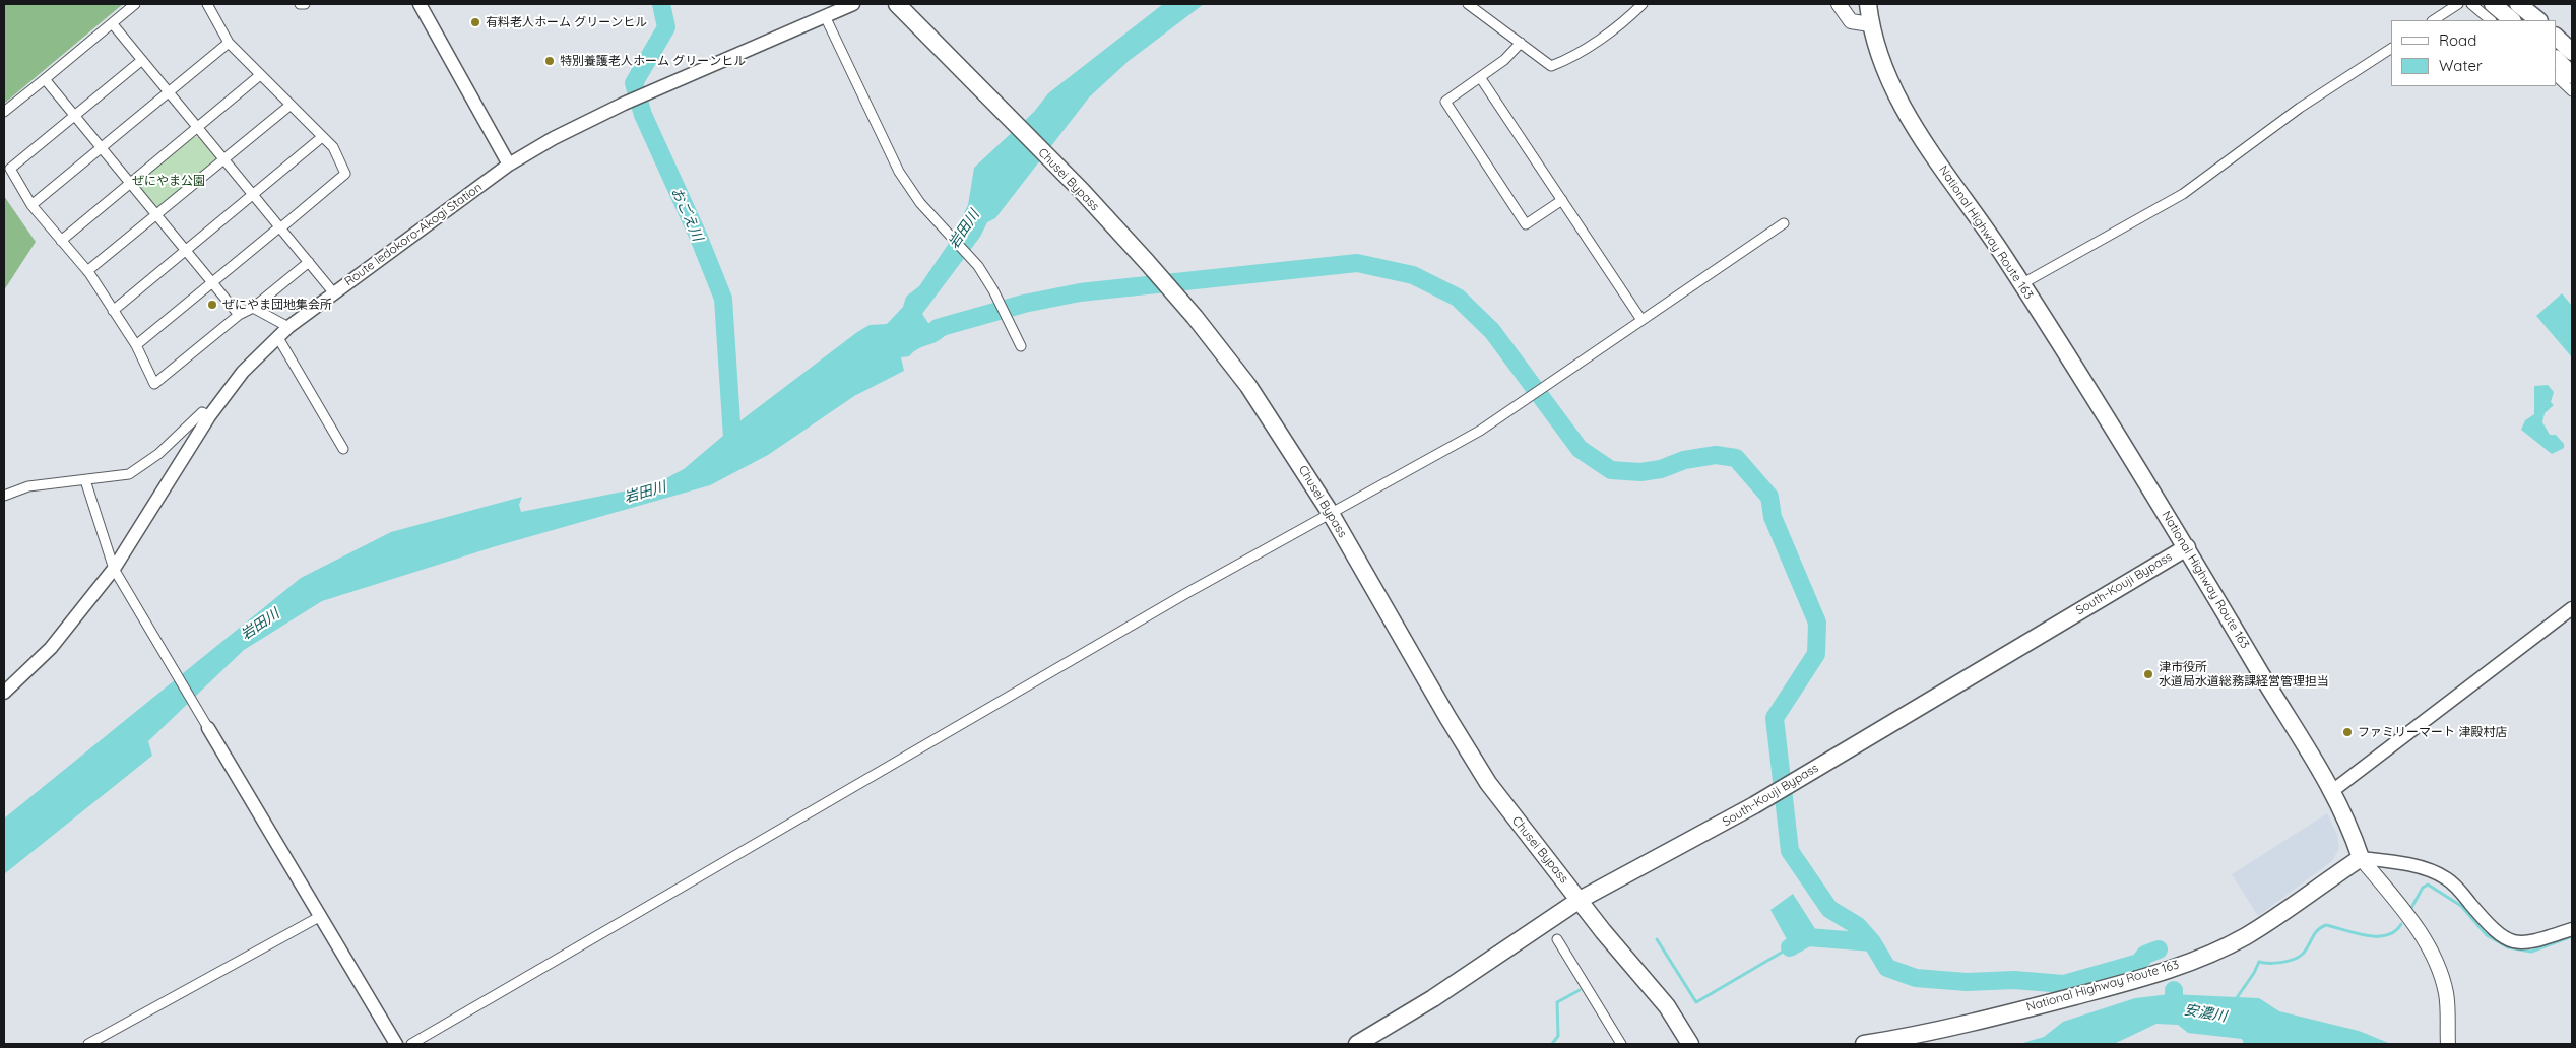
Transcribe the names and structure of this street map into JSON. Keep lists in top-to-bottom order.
{
  "streets": {
    "highway": ["Chusei Bypass", "National Highway Route 163", "South-Kouji Bypass"],
    "main road": ["Route Iedokoro-Akogi Station"]
  },
  "crossings": [
    ["Chusei Bypass", "South-Kouji Bypass"],
    ["National Highway Route 163", "South-Kouji Bypass"]
  ],
  "water": ["おごえ川", "岩田川", "安濃川"],
  "parks": ["ぜにやま公園"],
  "places": [
    "有料老人ホーム グリーンヒル",
    "特別養護老人ホーム グリーンヒル",
    "ぜにやま団地集会所",
    "津市役所 水道局水道総務課経営管理担当",
    "ファミリーマート 津殿村店"
  ],
  "legend": ["Road", "Water"]
}
